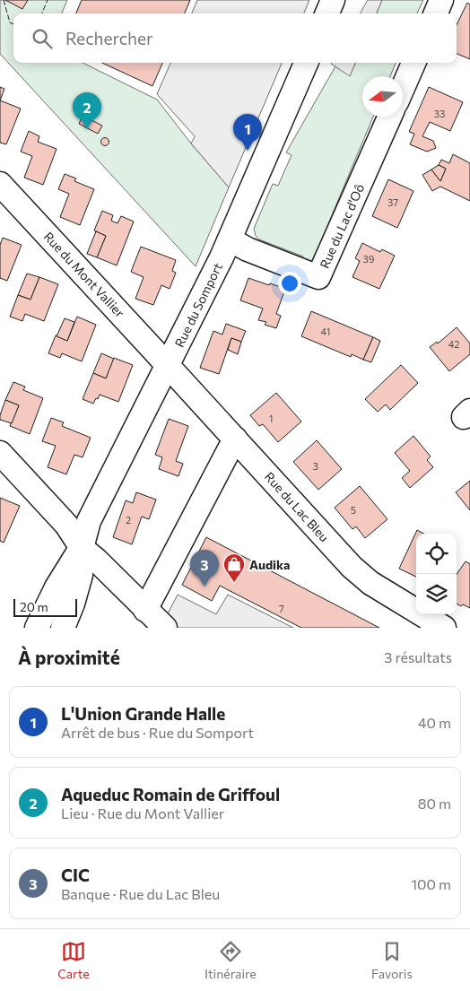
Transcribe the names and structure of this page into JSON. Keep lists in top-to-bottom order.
{
  "streets": {
    "street": [
      "Rue du Lac d'Oô",
      "Rue du Mont Vallier",
      "Rue du Somport",
      "Rue du Lac Bleu"
    ]
  },
  "crossings": [
    ["Rue du Lac d'Oô", "Rue du Somport"],
    ["Rue du Mont Vallier", "Rue du Somport"],
    ["Rue du Mont Vallier", "Rue du Lac Bleu"],
    ["Rue du Somport", "Rue du Lac Bleu"]
  ],
  "places": {
    "shop": ["Audika"]
  },
  "house_numbers": [
    "33",
    "37",
    "39",
    "41",
    "42",
    "1",
    "3",
    "5",
    "2",
    "7"
  ],
  "scale_bar": "20 m",
  "north": "left",
  "page": {
    "search": "Rechercher",
    "pins": ["2", "1", "3"],
    "scale": "20 m",
    "heading": ["À proximité", "3 résultats"],
    "list": [
      {
        "mark": "1",
        "name": "L'Union Grande Halle",
        "note": "Arrêt de bus · Rue du Somport",
        "value": "40 m"
      },
      {
        "mark": "2",
        "name": "Aqueduc Romain de Griffoul",
        "note": "Lieu · Rue du Mont Vallier",
        "value": "80 m"
      },
      {
        "mark": "3",
        "name": "CIC",
        "note": "Banque · Rue du Lac Bleu",
        "value": "100 m"
      }
    ],
    "nav": ["Carte", "Itinéraire", "Favoris"]
  }
}
